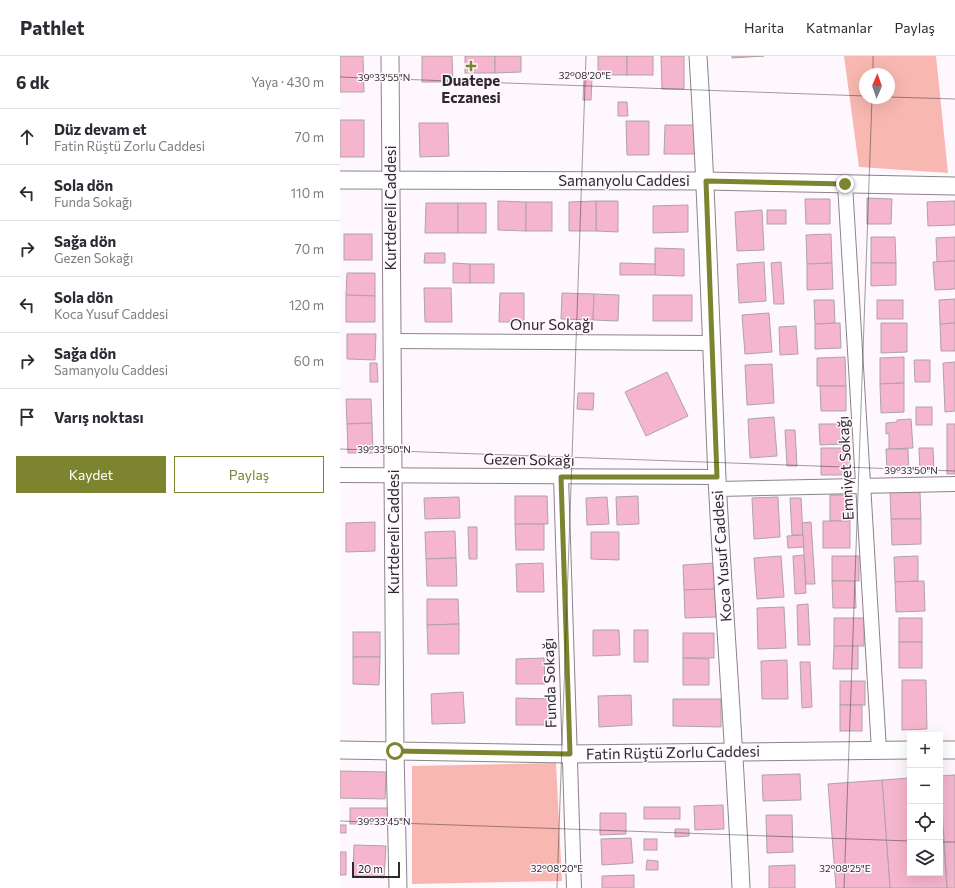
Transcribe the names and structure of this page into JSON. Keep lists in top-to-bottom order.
{
  "streets": {
    "street": [
      "Samanyolu Caddesi",
      "Kurtdereli Caddesi",
      "Onur Sokağı",
      "Gezen Sokağı",
      "Emniyet Sokağı",
      "Koca Yusuf Caddesi",
      "Funda Sokağı",
      "Fatin Rüştü Zorlu Caddesi"
    ]
  },
  "crossings": [
    ["Samanyolu Caddesi", "Kurtdereli Caddesi"],
    ["Samanyolu Caddesi", "Emniyet Sokağı"],
    ["Samanyolu Caddesi", "Koca Yusuf Caddesi"],
    ["Kurtdereli Caddesi", "Onur Sokağı"],
    ["Kurtdereli Caddesi", "Gezen Sokağı"],
    ["Kurtdereli Caddesi", "Fatin Rüştü Zorlu Caddesi"],
    ["Onur Sokağı", "Koca Yusuf Caddesi"],
    ["Gezen Sokağı", "Emniyet Sokağı"],
    ["Gezen Sokağı", "Koca Yusuf Caddesi"],
    ["Gezen Sokağı", "Funda Sokağı"],
    ["Emniyet Sokağı", "Fatin Rüştü Zorlu Caddesi"],
    ["Koca Yusuf Caddesi", "Fatin Rüştü Zorlu Caddesi"],
    ["Funda Sokağı", "Fatin Rüştü Zorlu Caddesi"]
  ],
  "places": {
    "health": ["Duatepe Eczanesi"]
  },
  "scale_bar": "20 m",
  "north": "top",
  "page": {
    "header": "Pathlet",
    "nav": ["Harita", "Katmanlar", "Paylaş"],
    "heading": ["6 dk", "Yaya · 430 m"],
    "list": [
      ["Düz devam et", "Fatin Rüştü Zorlu Caddesi", "70 m"],
      ["Sola dön", "Funda Sokağı", "110 m"],
      ["Sağa dön", "Gezen Sokağı", "70 m"],
      ["Sola dön", "Koca Yusuf Caddesi", "120 m"],
      ["Sağa dön", "Samanyolu Caddesi", "60 m"],
      "Varış noktası"
    ],
    "buttons": ["Kaydet", "Paylaş"],
    "map_buttons": ["+", "−"],
    "scale": "20 m"
  },
  "coordinates": [
    "32°08'20\"E",
    "39°33'55\"N",
    "39°33'50\"N",
    "39°33'45\"N",
    "32°08'25\"E"
  ]
}
